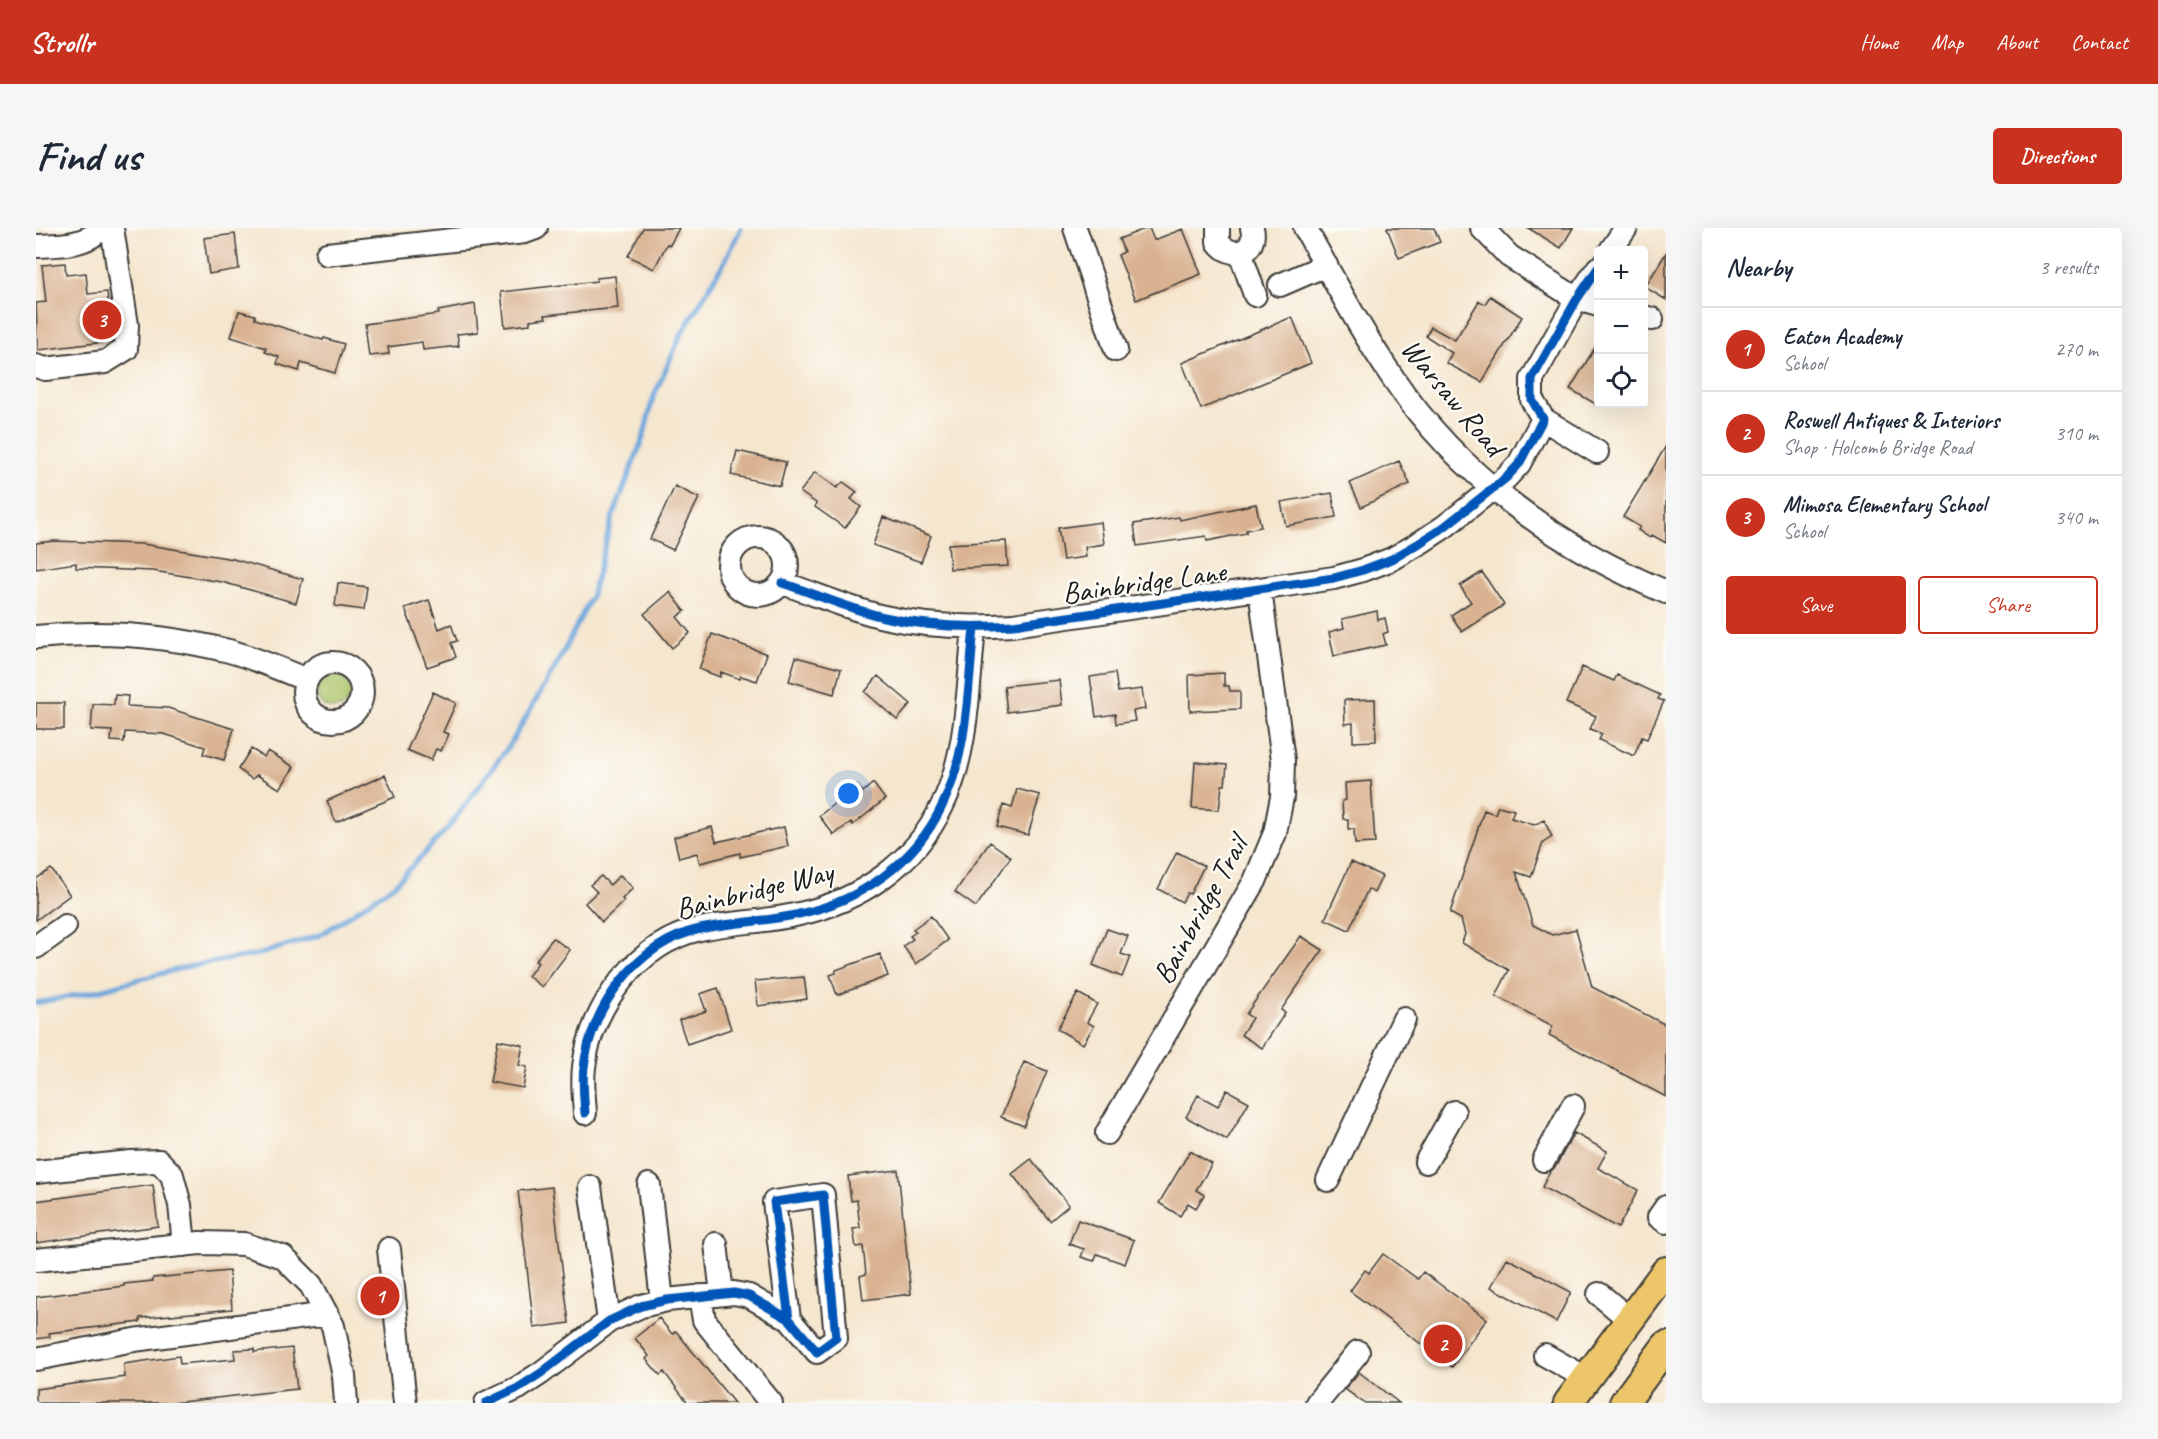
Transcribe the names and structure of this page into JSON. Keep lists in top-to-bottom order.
{
  "streets": {
    "street": [
      "Warsaw Road",
      "Bainbridge Lane",
      "Bainbridge Way",
      "Bainbridge Trail"
    ]
  },
  "crossings": [
    ["Warsaw Road", "Bainbridge Lane"],
    ["Bainbridge Lane", "Bainbridge Way"],
    ["Bainbridge Lane", "Bainbridge Trail"]
  ],
  "page": {
    "header": "Strollr",
    "nav": [
      "Home",
      "Map",
      "About",
      "Contact"
    ],
    "buttons": [
      "Directions",
      ["Save", "Share"]
    ],
    "title": "Find us",
    "heading": ["Nearby", "3 results"],
    "map_buttons": ["+", "−"],
    "pins": ["3", "1", "2"],
    "list": [
      {
        "mark": "1",
        "name": "Eaton Academy",
        "note": "School",
        "value": "270 m"
      },
      {
        "mark": "2",
        "name": "Roswell Antiques & Interiors",
        "note": "Shop · Holcomb Bridge Road",
        "value": "310 m"
      },
      {
        "mark": "3",
        "name": "Mimosa Elementary School",
        "note": "School",
        "value": "340 m"
      }
    ]
  }
}
